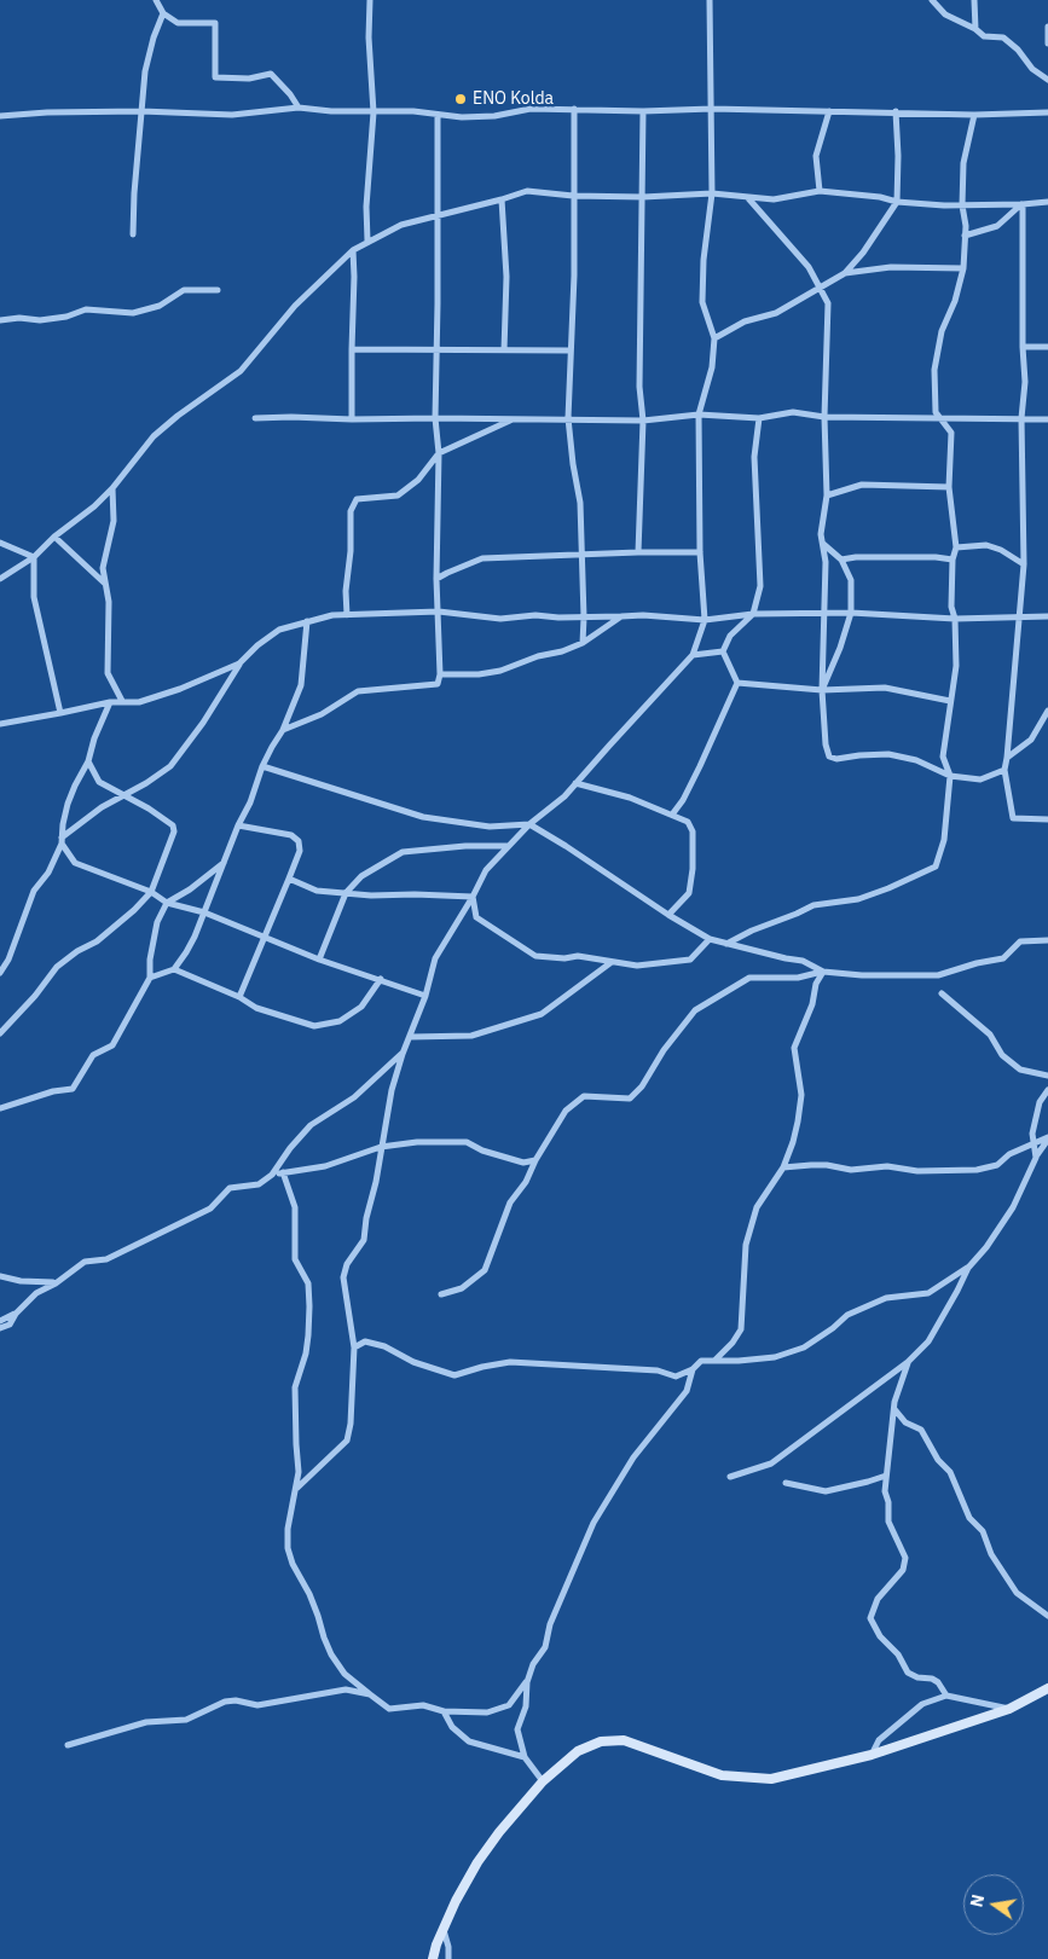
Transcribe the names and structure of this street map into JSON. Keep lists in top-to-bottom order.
{
  "places": ["ENO Kolda"],
  "north": "left"
}
